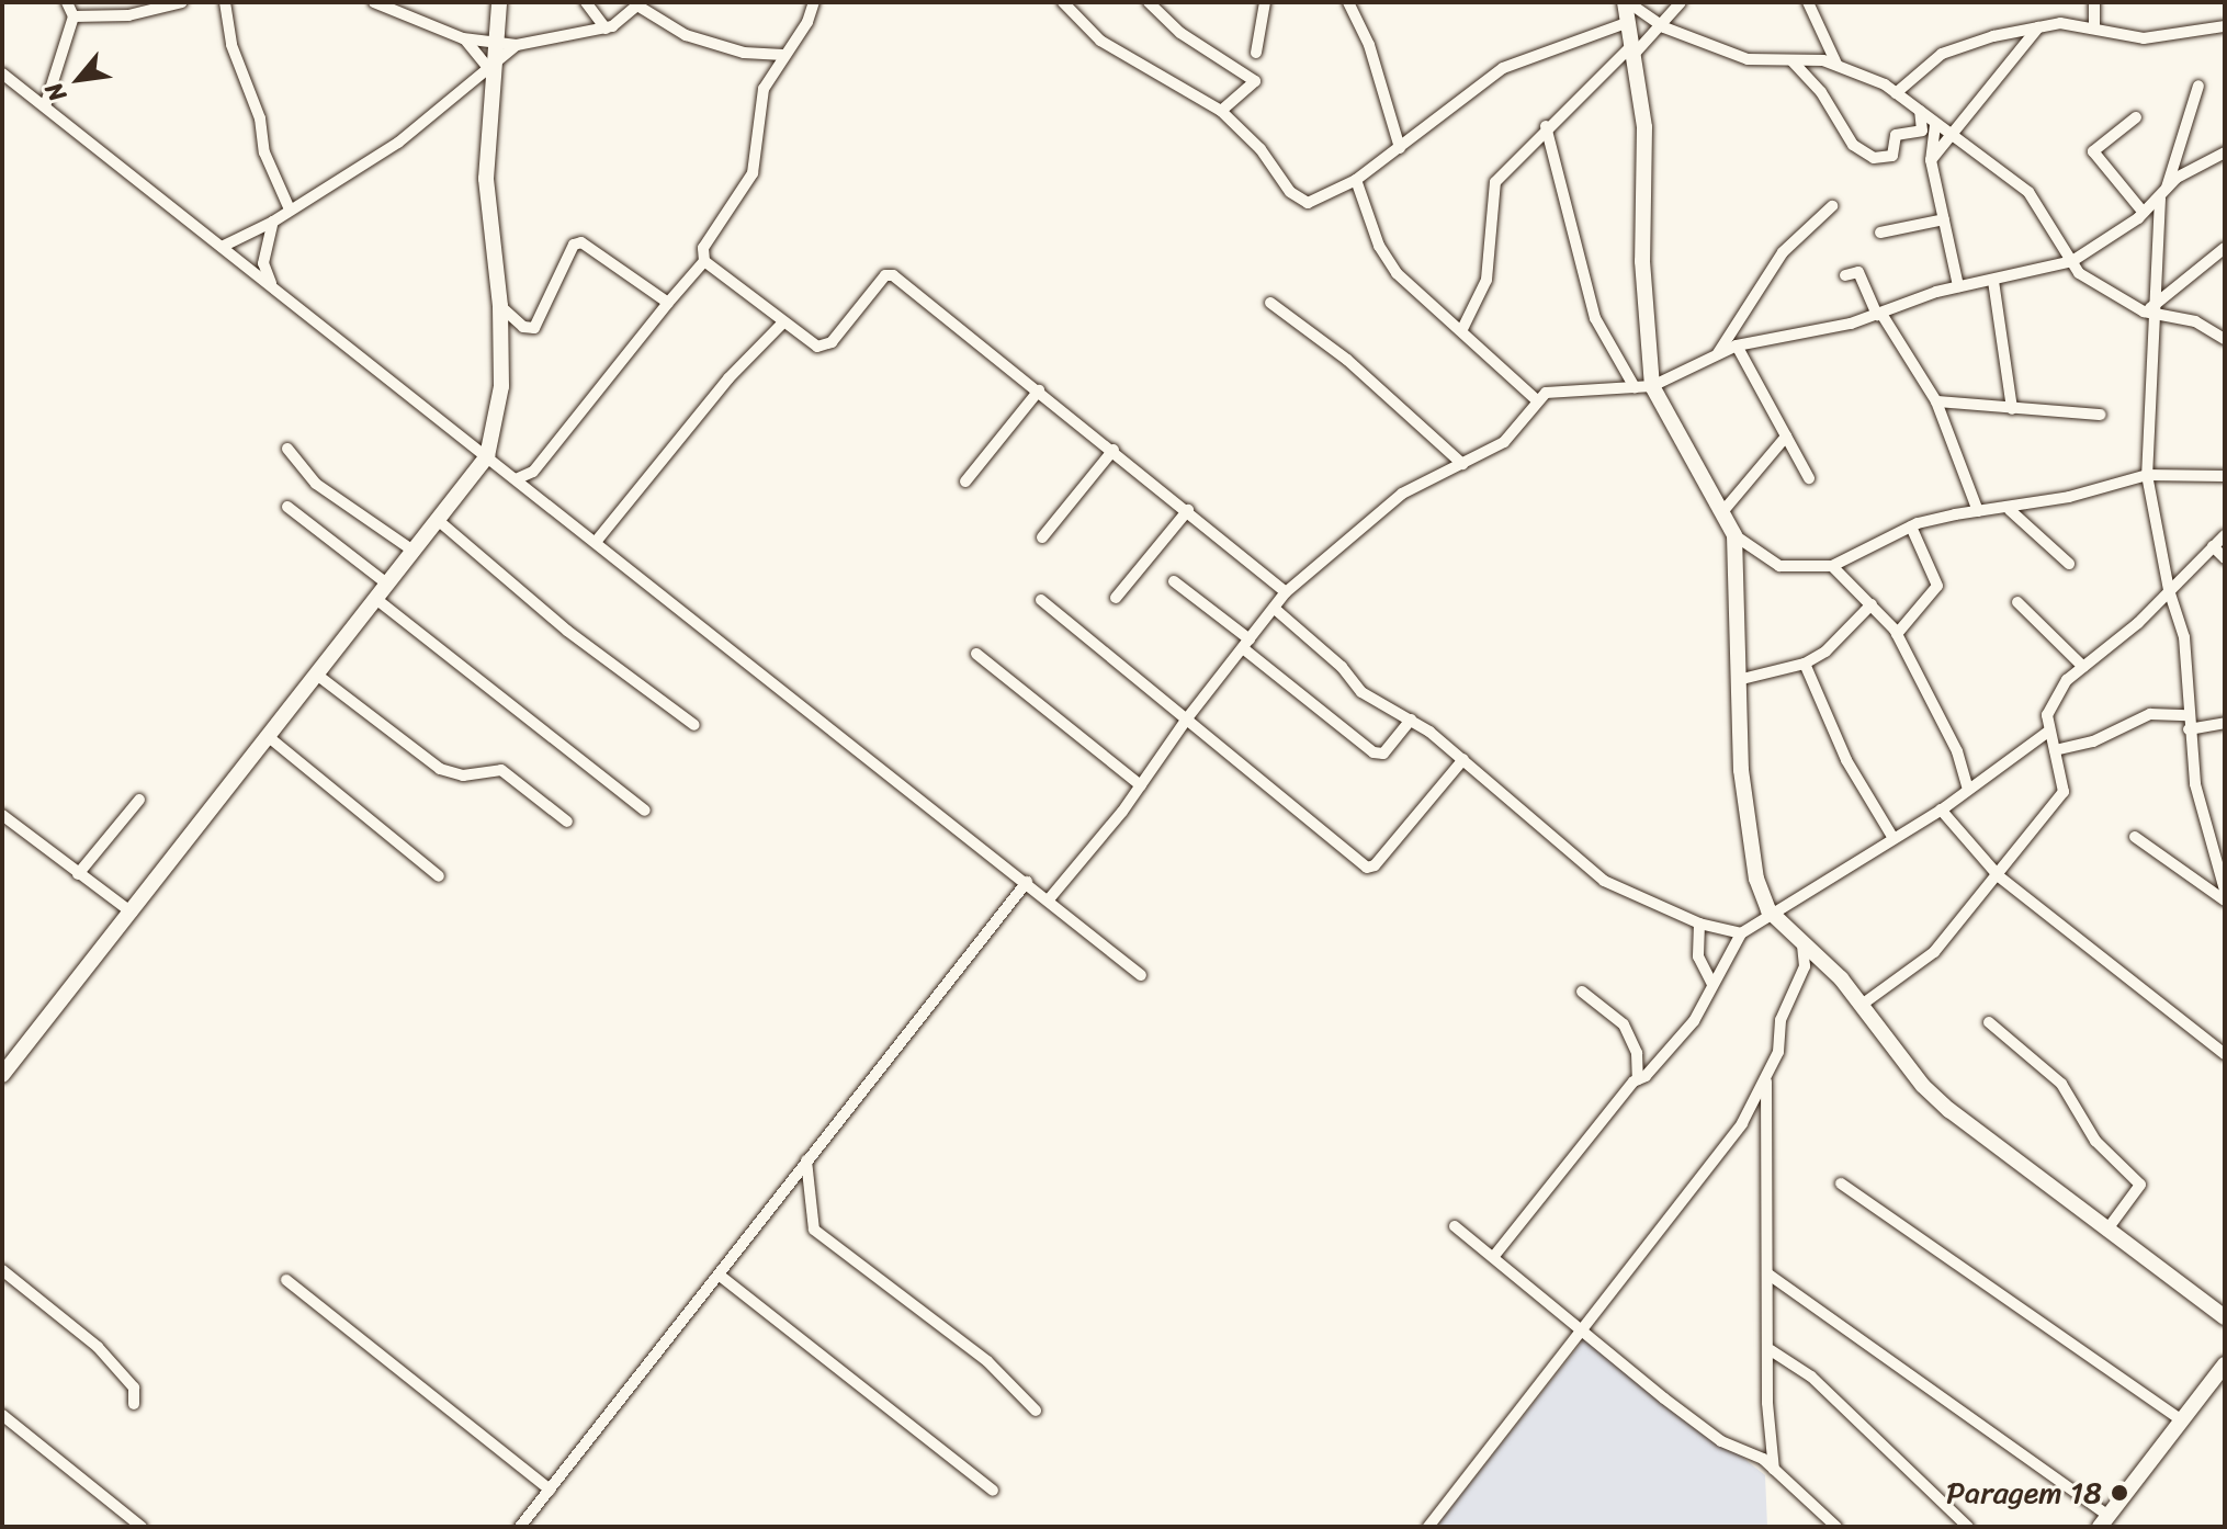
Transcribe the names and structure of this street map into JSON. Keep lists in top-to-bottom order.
{
  "places": ["Paragem 18"],
  "north": "bottom left"
}
